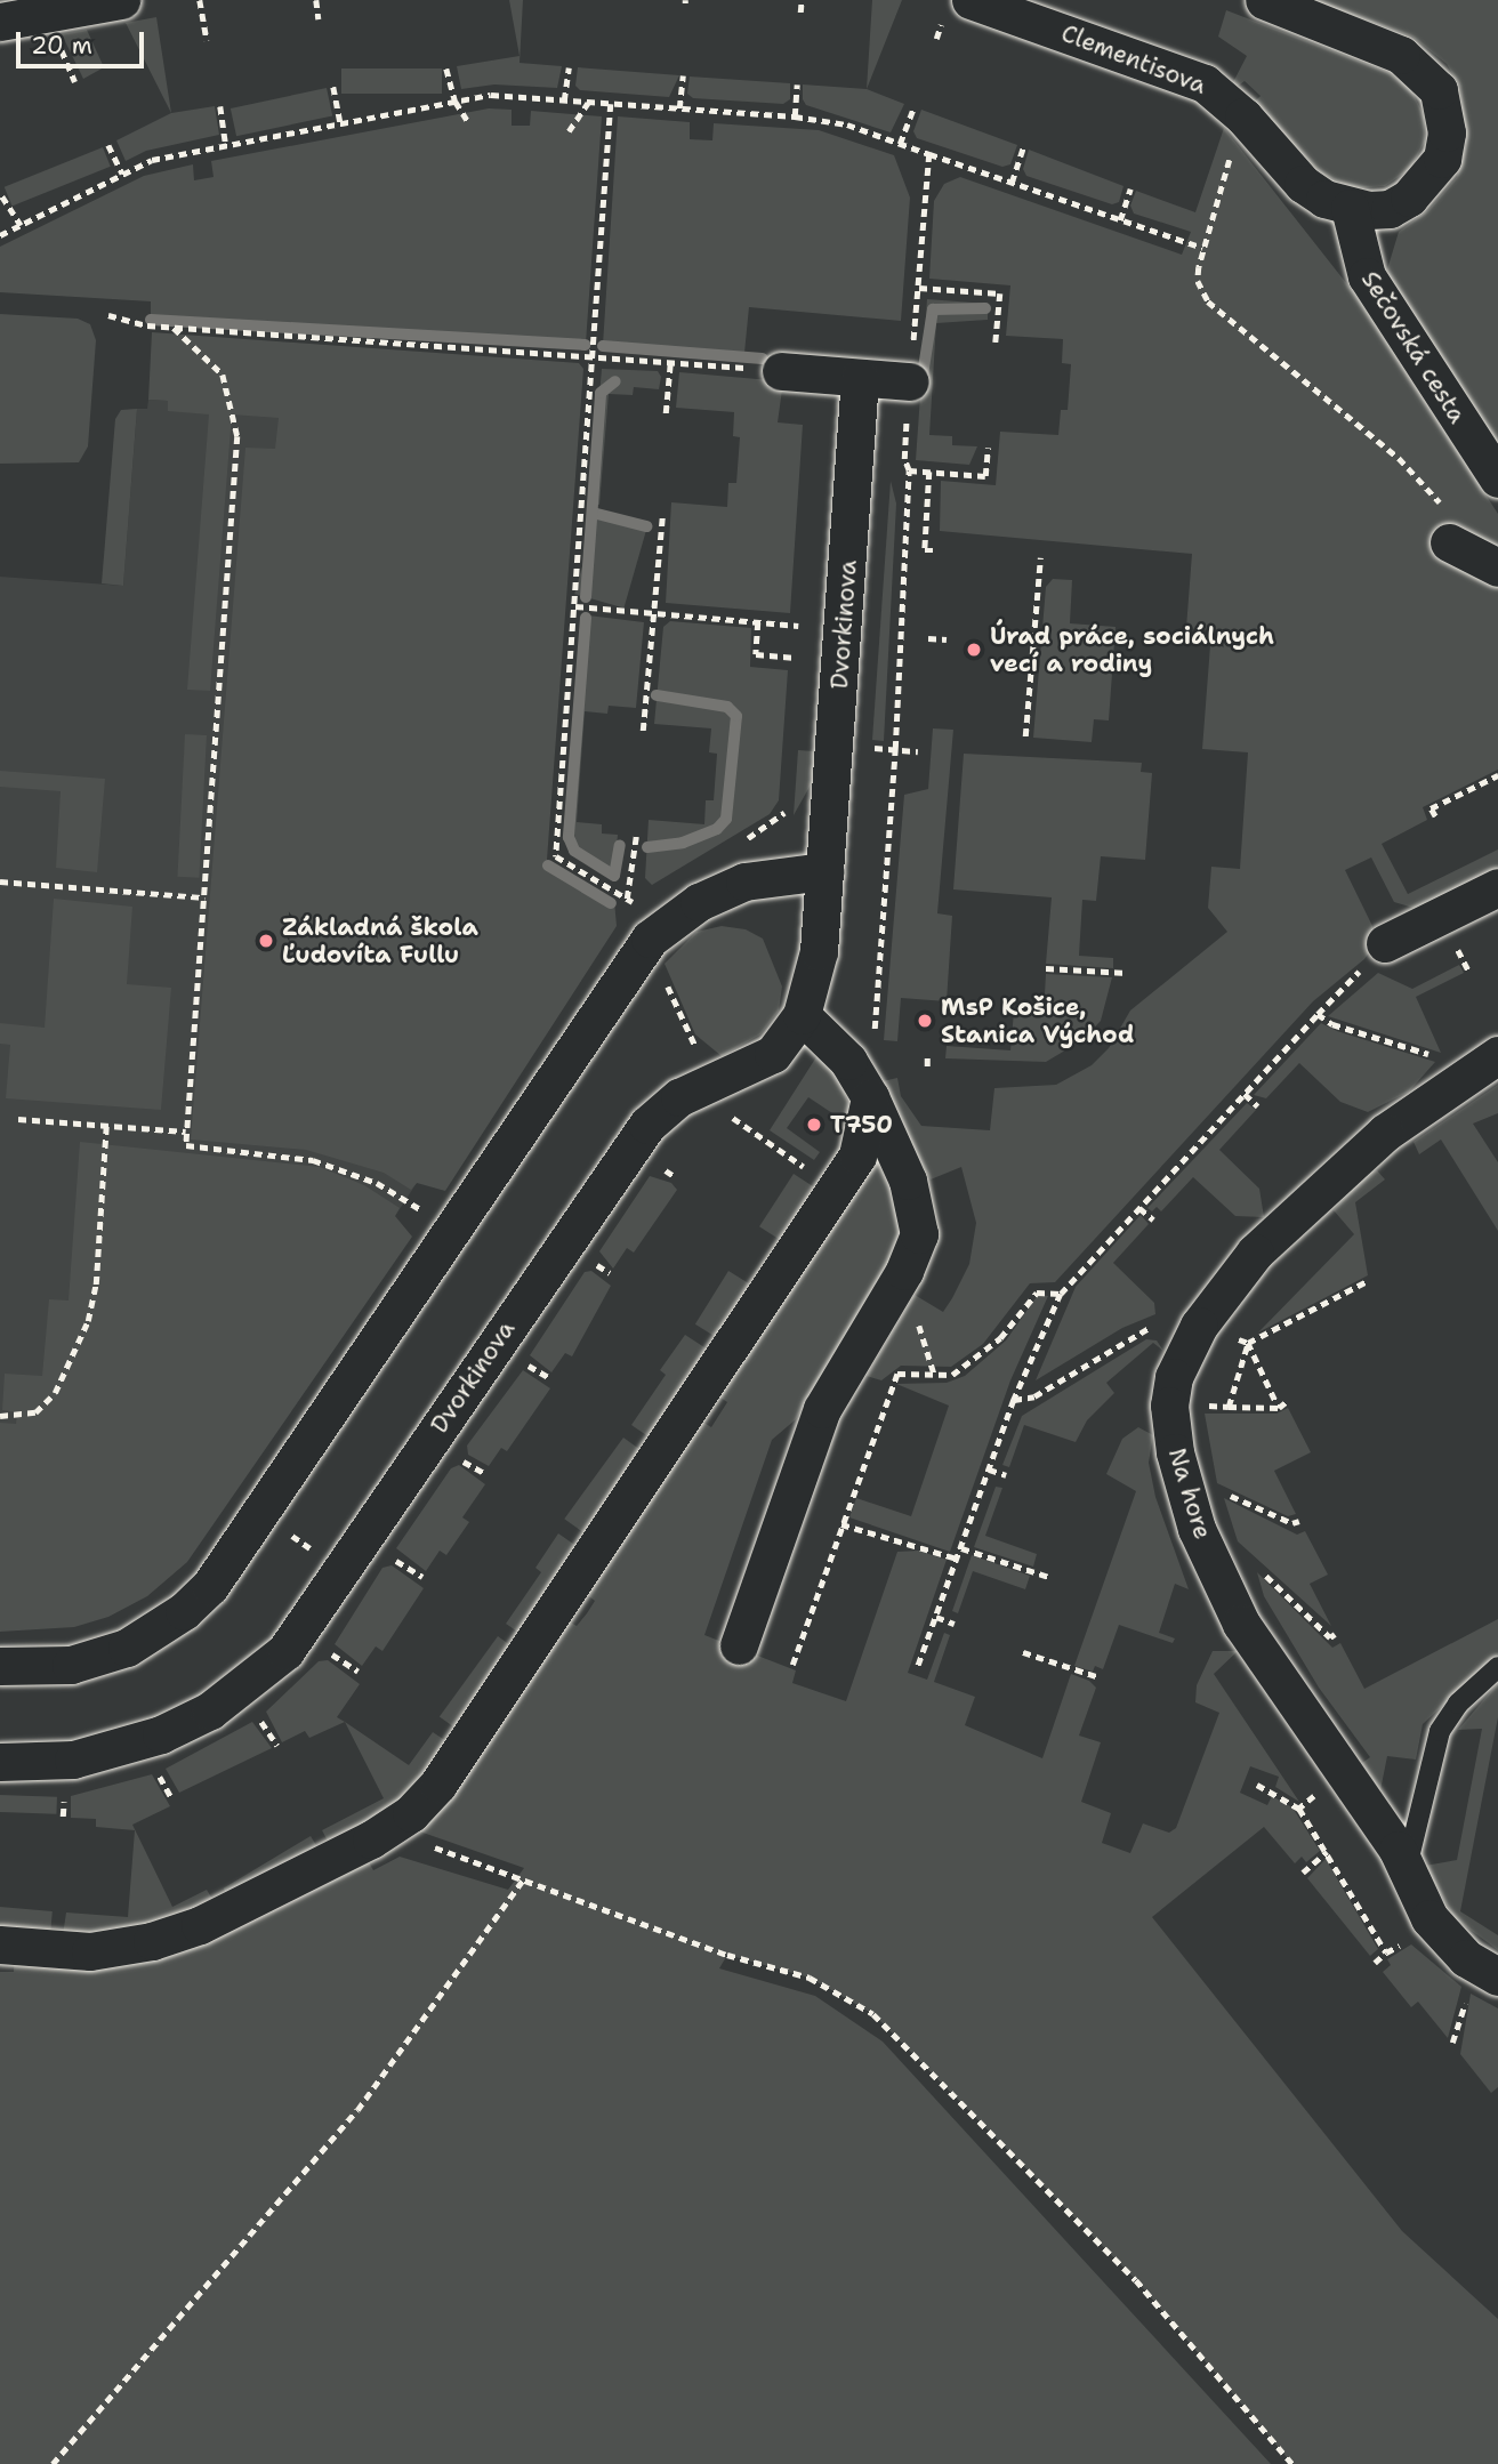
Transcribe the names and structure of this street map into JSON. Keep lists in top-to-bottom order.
{
  "streets": {
    "street": [
      "Clementisova",
      "Sečovská cesta",
      "Dvorkinova",
      "Na hore"
    ]
  },
  "crossings": [
    ["Clementisova", "Sečovská cesta"]
  ],
  "places": [
    "Úrad práce, sociálnych vecí a rodiny",
    "Základná škola Ľudovíta Fullu",
    "MsP Košice, Stanica Východ",
    "T750"
  ],
  "scale_bar": "20 m"
}
